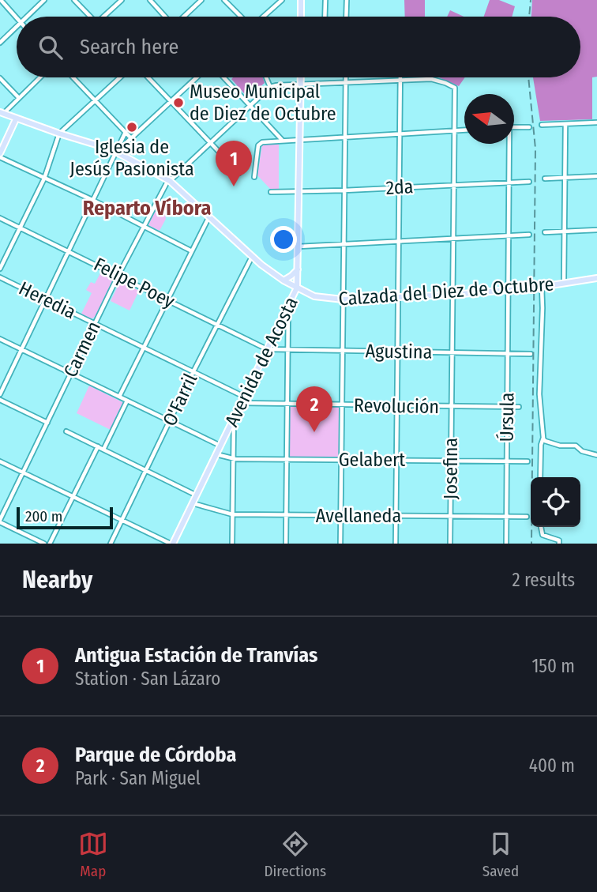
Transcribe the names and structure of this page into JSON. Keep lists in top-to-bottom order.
{
  "streets": {
    "main road": ["Calzada del Diez de Octubre", "Avenida de Acosta"],
    "street": [
      "2da",
      "Felipe Poey",
      "Heredia",
      "Carmen",
      "Agustina",
      "O'Farril",
      "Revolución",
      "Úrsula",
      "Gelabert",
      "Josefina",
      "Avellaneda"
    ]
  },
  "crossings": [
    ["2da", "Avenida de Acosta"],
    ["2da", "Úrsula"],
    ["2da", "Josefina"],
    ["Felipe Poey", "Carmen"],
    ["Felipe Poey", "Agustina"],
    ["Felipe Poey", "Avenida de Acosta"],
    ["Felipe Poey", "O'Farril"],
    ["Calzada del Diez de Octubre", "Avenida de Acosta"],
    ["Calzada del Diez de Octubre", "Úrsula"],
    ["Calzada del Diez de Octubre", "Josefina"],
    ["Heredia", "Carmen"],
    ["Heredia", "Avenida de Acosta"],
    ["Heredia", "O'Farril"],
    ["Agustina", "Avenida de Acosta"],
    ["Agustina", "Úrsula"],
    ["Agustina", "Josefina"],
    ["Avenida de Acosta", "Revolución"],
    ["Avenida de Acosta", "Gelabert"],
    ["Avenida de Acosta", "Avellaneda"],
    ["Revolución", "Úrsula"],
    ["Revolución", "Josefina"],
    ["Úrsula", "Gelabert"],
    ["Úrsula", "Avellaneda"],
    ["Gelabert", "Josefina"],
    ["Josefina", "Avellaneda"]
  ],
  "districts": ["Reparto Víbora"],
  "places": ["Museo Municipal de Diez de Octubre", "Iglesia de Jesús Pasionista"],
  "scale_bar": "200 m",
  "north": "left",
  "page": {
    "search": "Search here",
    "pins": ["1", "2"],
    "scale": "200 m",
    "heading": ["Nearby", "2 results"],
    "list": [
      {
        "mark": "1",
        "name": "Antigua Estación de Tranvías",
        "note": "Station · San Lázaro",
        "value": "150 m"
      },
      {
        "mark": "2",
        "name": "Parque de Córdoba",
        "note": "Park · San Miguel",
        "value": "400 m"
      }
    ],
    "nav": ["Map", "Directions", "Saved"]
  }
}
